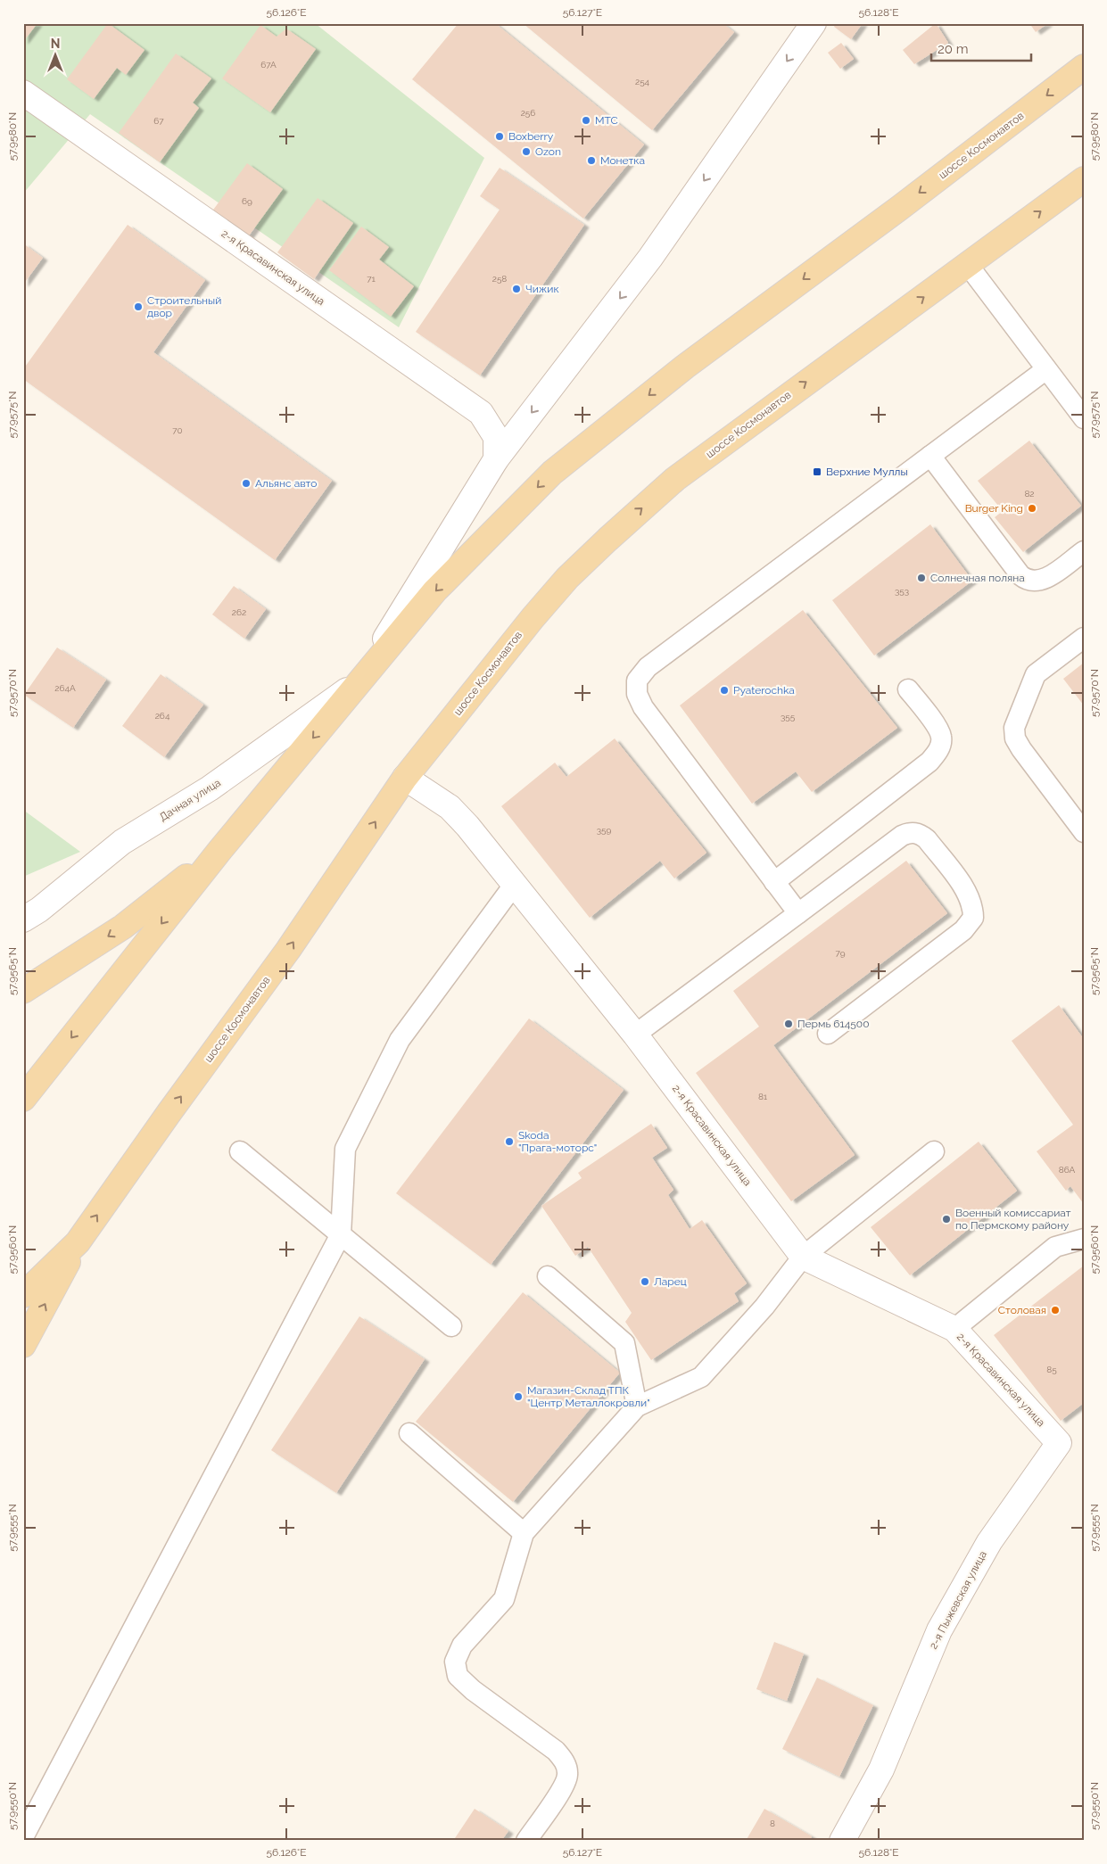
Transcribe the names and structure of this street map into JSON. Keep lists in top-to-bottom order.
{
  "streets": {
    "main road": ["шоссе Космонавтов"],
    "street": ["2-я Красавинская улица", "Дачная улица", "2-я Пыжевская улица"]
  },
  "crossings": [
    ["шоссе Космонавтов", "2-я Красавинская улица"],
    ["шоссе Космонавтов", "Дачная улица"],
    ["2-я Красавинская улица", "2-я Пыжевская улица"]
  ],
  "places": {
    "other": [
      "МТС",
      "Boxberry",
      "Ozon",
      "Монетка",
      "Чижик",
      "Строительный двор",
      "Альянс авто",
      "Burger King",
      "Солнечная поляна",
      "Pyaterochka",
      "Пермь 614500",
      "Skoda \"Прага-моторс\"",
      "Военный комиссариат по Пермскому району",
      "Ларец",
      "Столовая",
      "Магазин-Склад ТПК \"Центр Металлокровли\""
    ],
    "transit": ["Верхние Муллы"]
  },
  "house_numbers": [
    "67А",
    "254",
    "256",
    "67",
    "69",
    "71",
    "258",
    "70",
    "82",
    "353",
    "262",
    "264А",
    "264",
    "355",
    "359",
    "79",
    "81",
    "86А",
    "85",
    "8"
  ],
  "scale_bar": "20 m",
  "north": "top",
  "coordinates": [
    "56.126°E",
    "56.127°E",
    "56.128°E",
    "57.9580°N",
    "57.9575°N",
    "57.9570°N",
    "57.9565°N",
    "57.9560°N",
    "57.9555°N",
    "57.9550°N"
  ]
}
